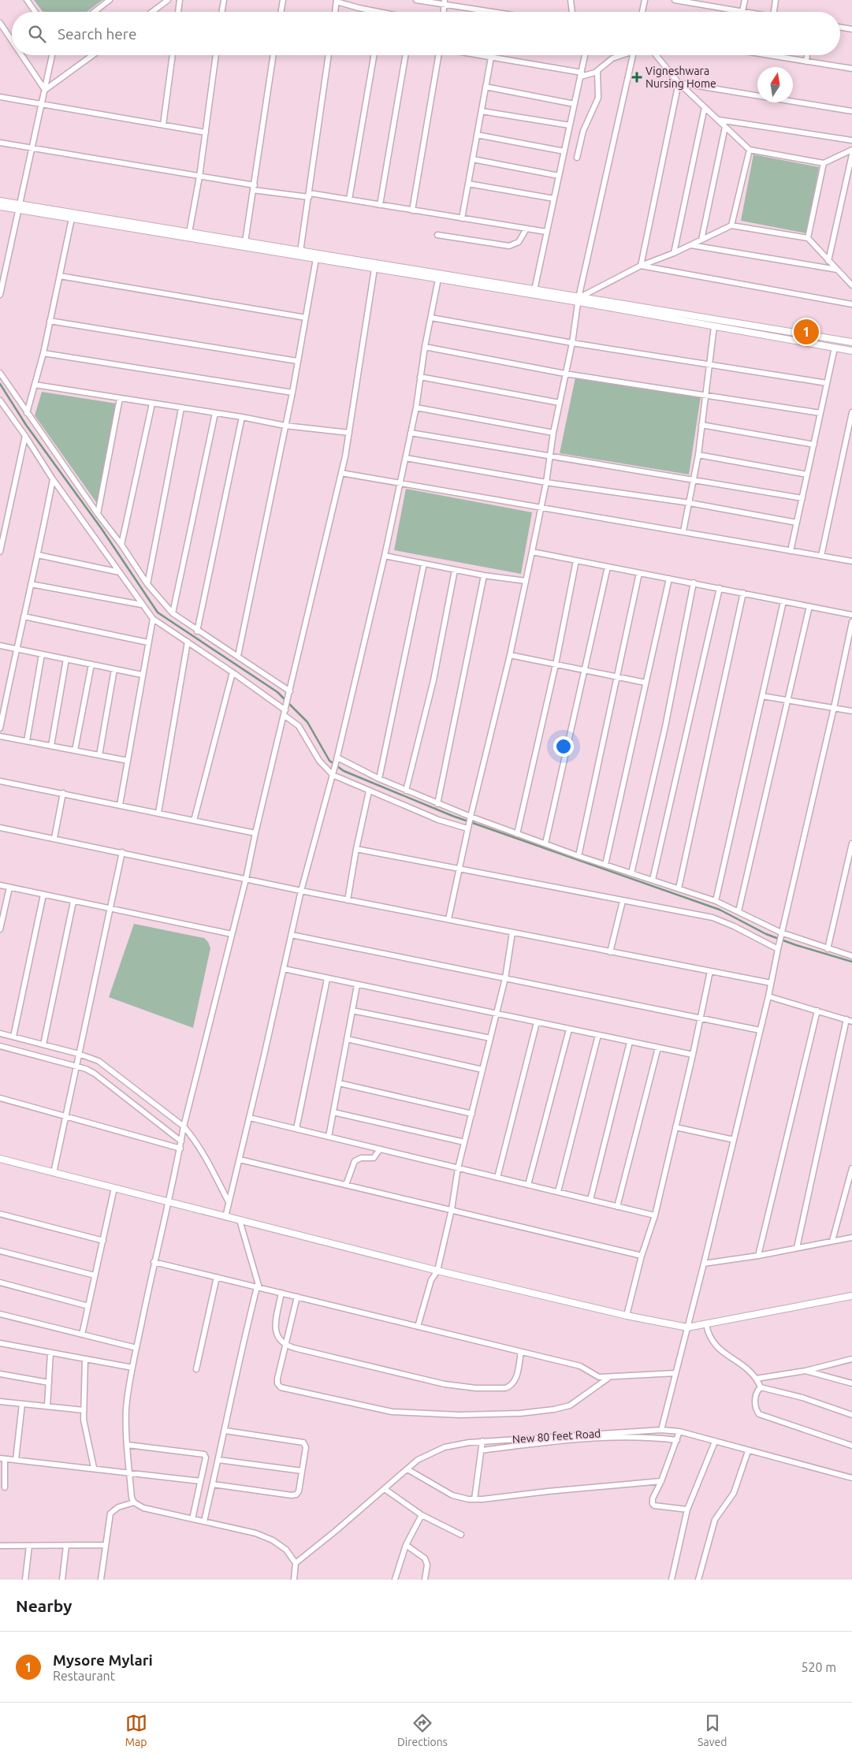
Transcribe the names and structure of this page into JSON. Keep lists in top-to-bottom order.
{
  "streets": {
    "street": ["New 80 feet Road"]
  },
  "places": {
    "health": ["Vigneshwara Nursing Home"]
  },
  "north": "top",
  "page": {
    "search": "Search here",
    "pins": "1",
    "heading": "Nearby",
    "list": [
      {
        "mark": "1",
        "name": "Mysore Mylari",
        "note": "Restaurant",
        "value": "520 m"
      }
    ],
    "nav": ["Map", "Directions", "Saved"]
  }
}
